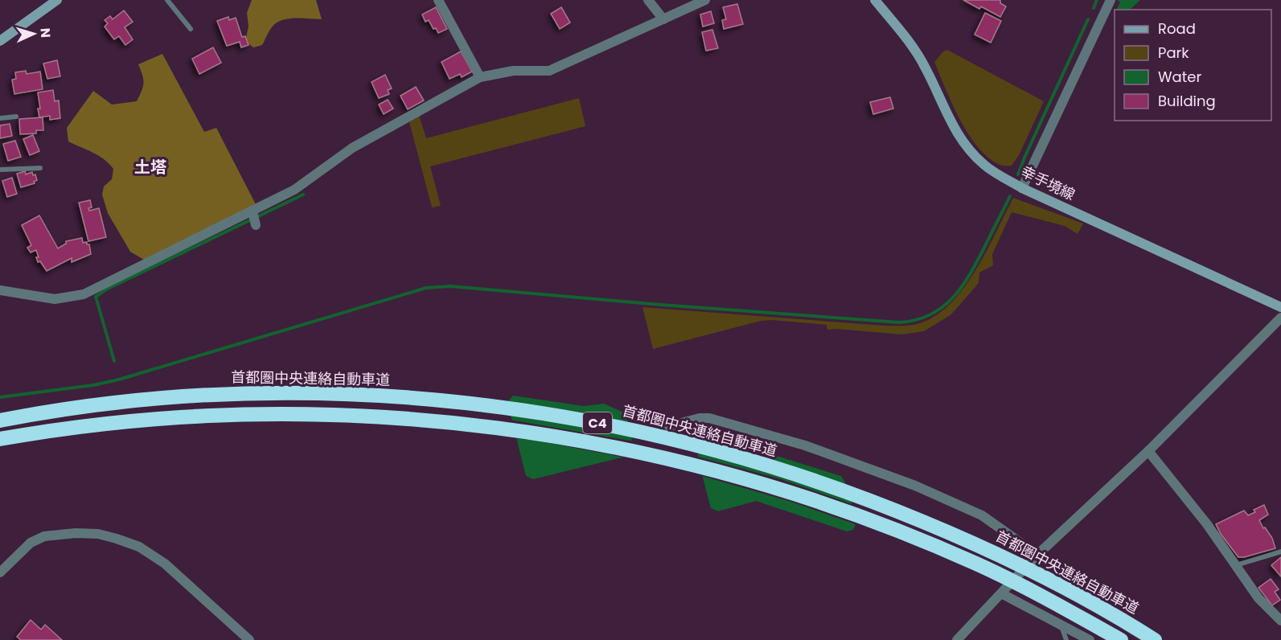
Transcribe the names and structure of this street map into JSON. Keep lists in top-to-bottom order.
{
  "streets": {
    "highway": ["首都圏中央連絡自動車道", "C4"],
    "main road": ["幸手境線"]
  },
  "districts": ["土塔"],
  "legend": [
    "Road",
    "Park",
    "Water",
    "Building"
  ],
  "north": "right"
}
